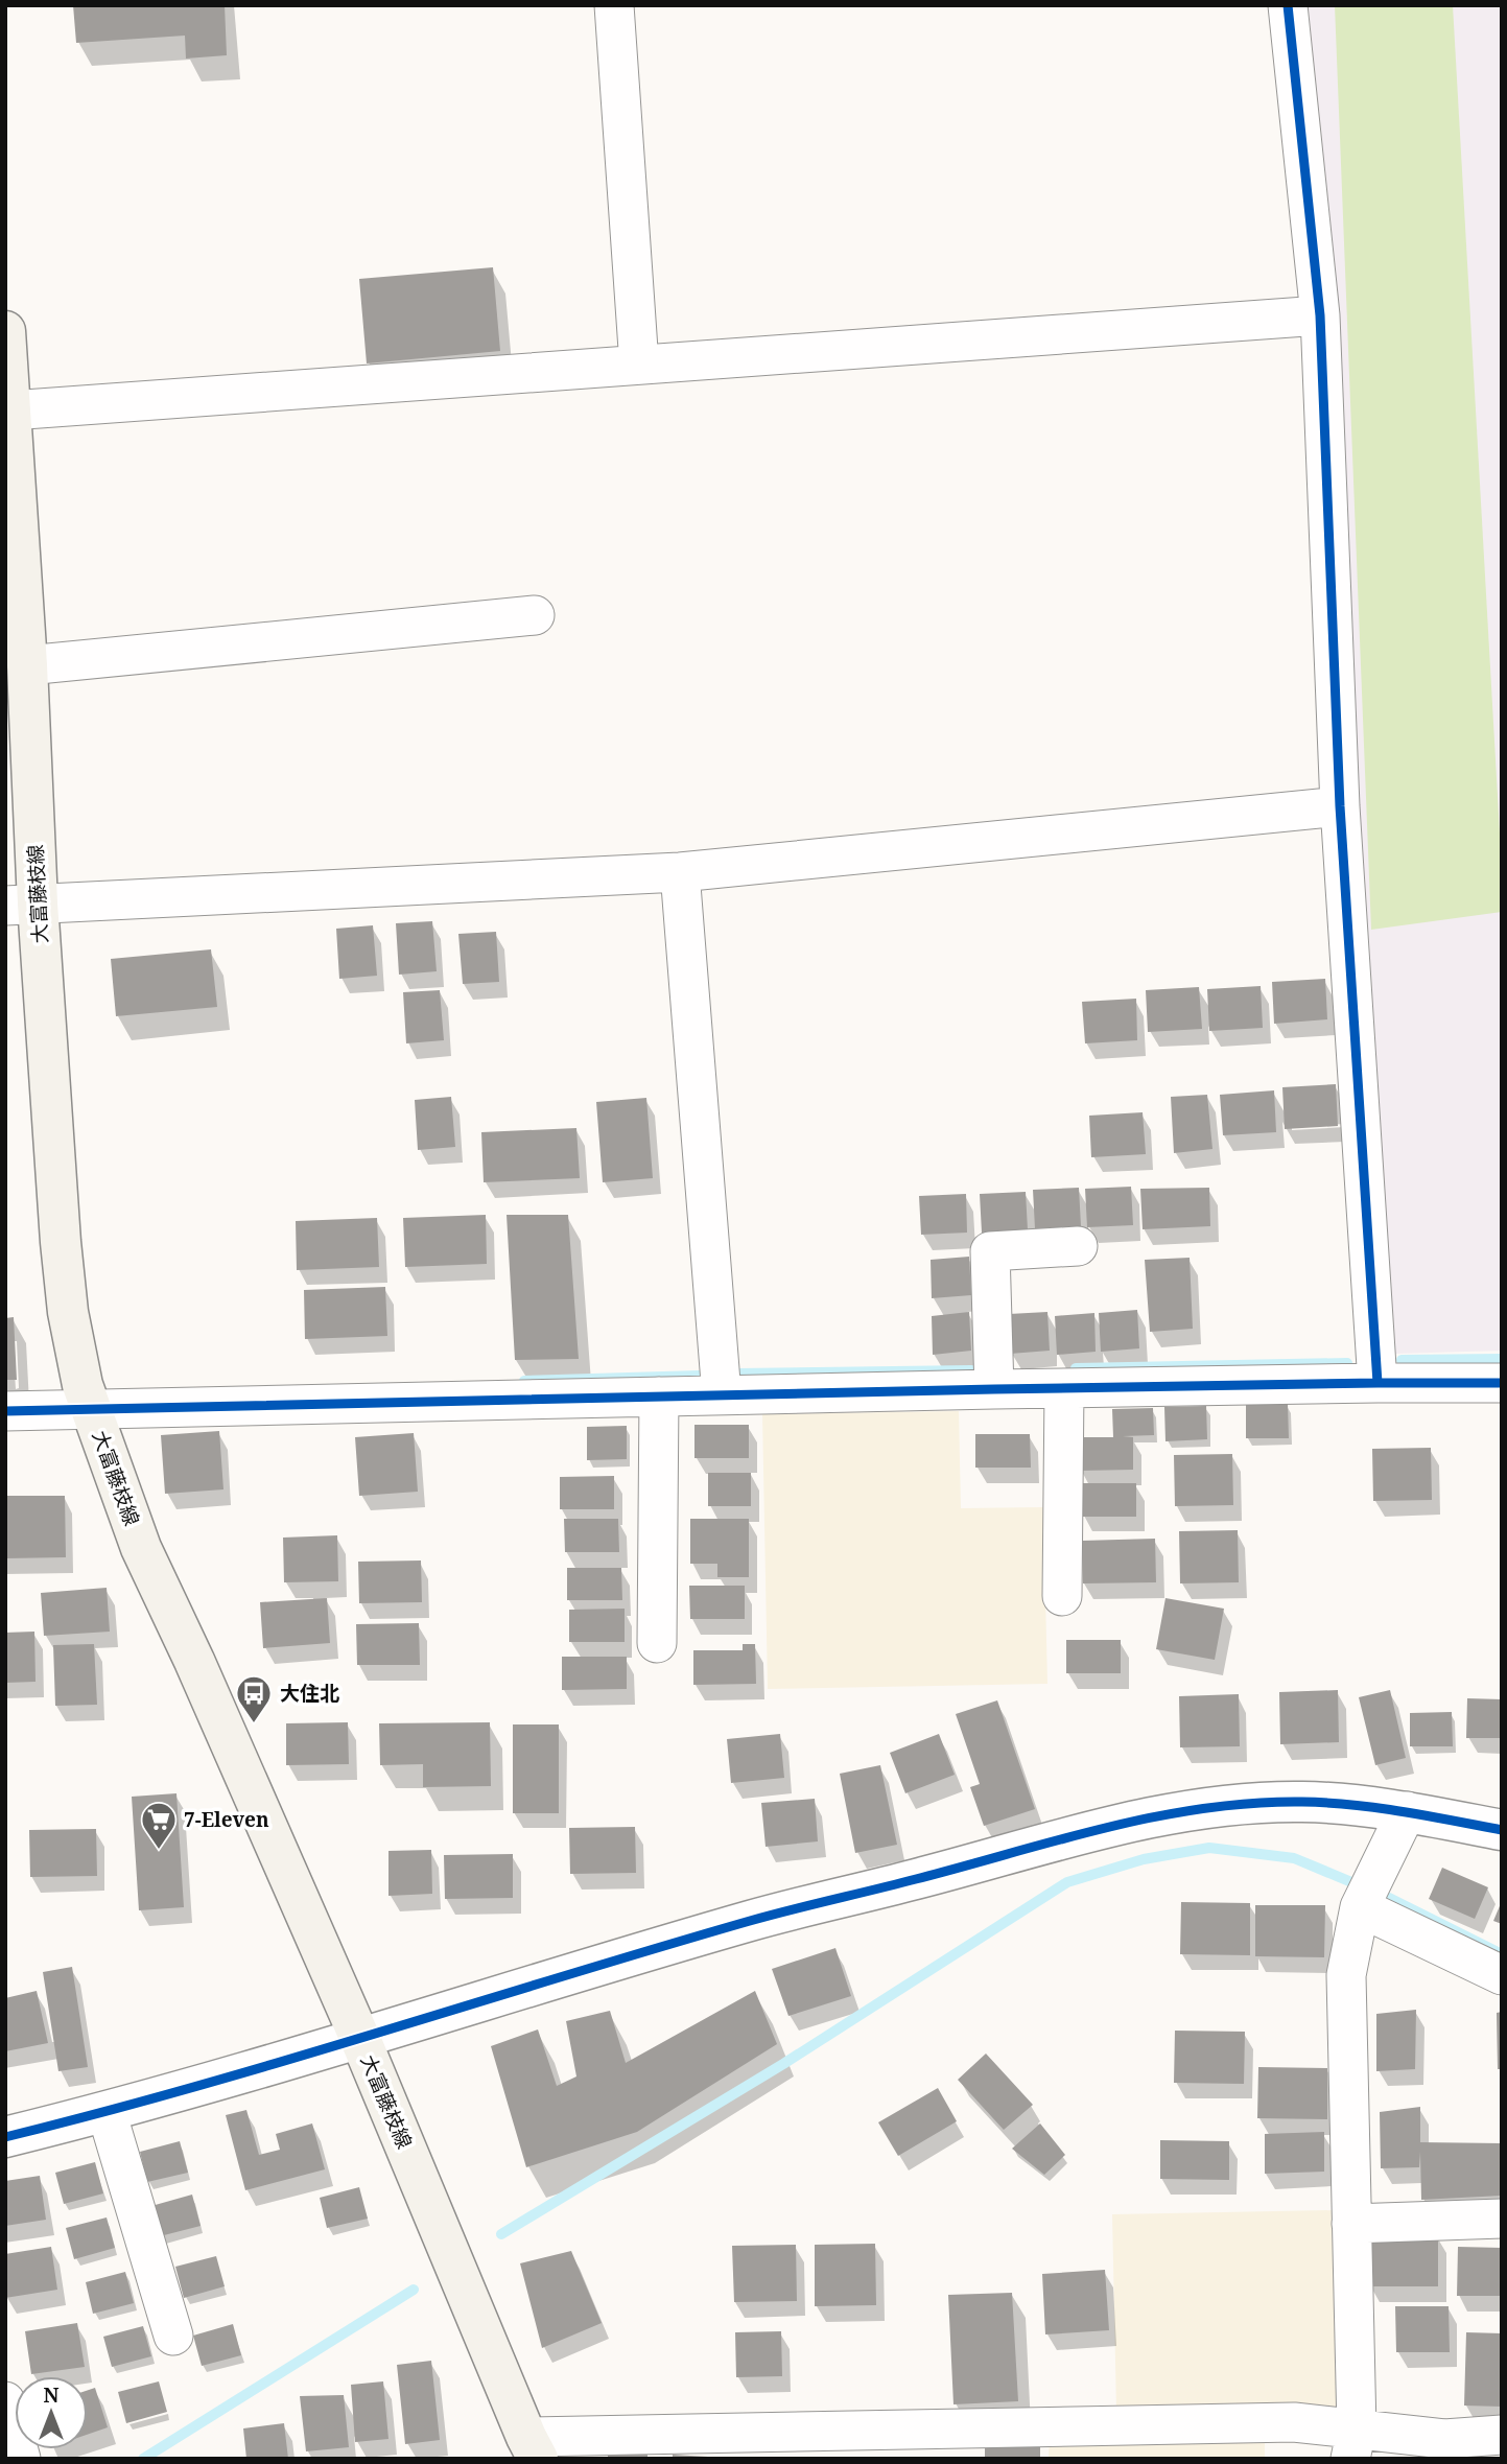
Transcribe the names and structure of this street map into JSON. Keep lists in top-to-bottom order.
{
  "streets": {
    "main road": ["大富藤枝線"]
  },
  "places": {
    "bus stop": ["大住北"],
    "supermarket": ["7-Eleven"]
  },
  "north": "top"
}
